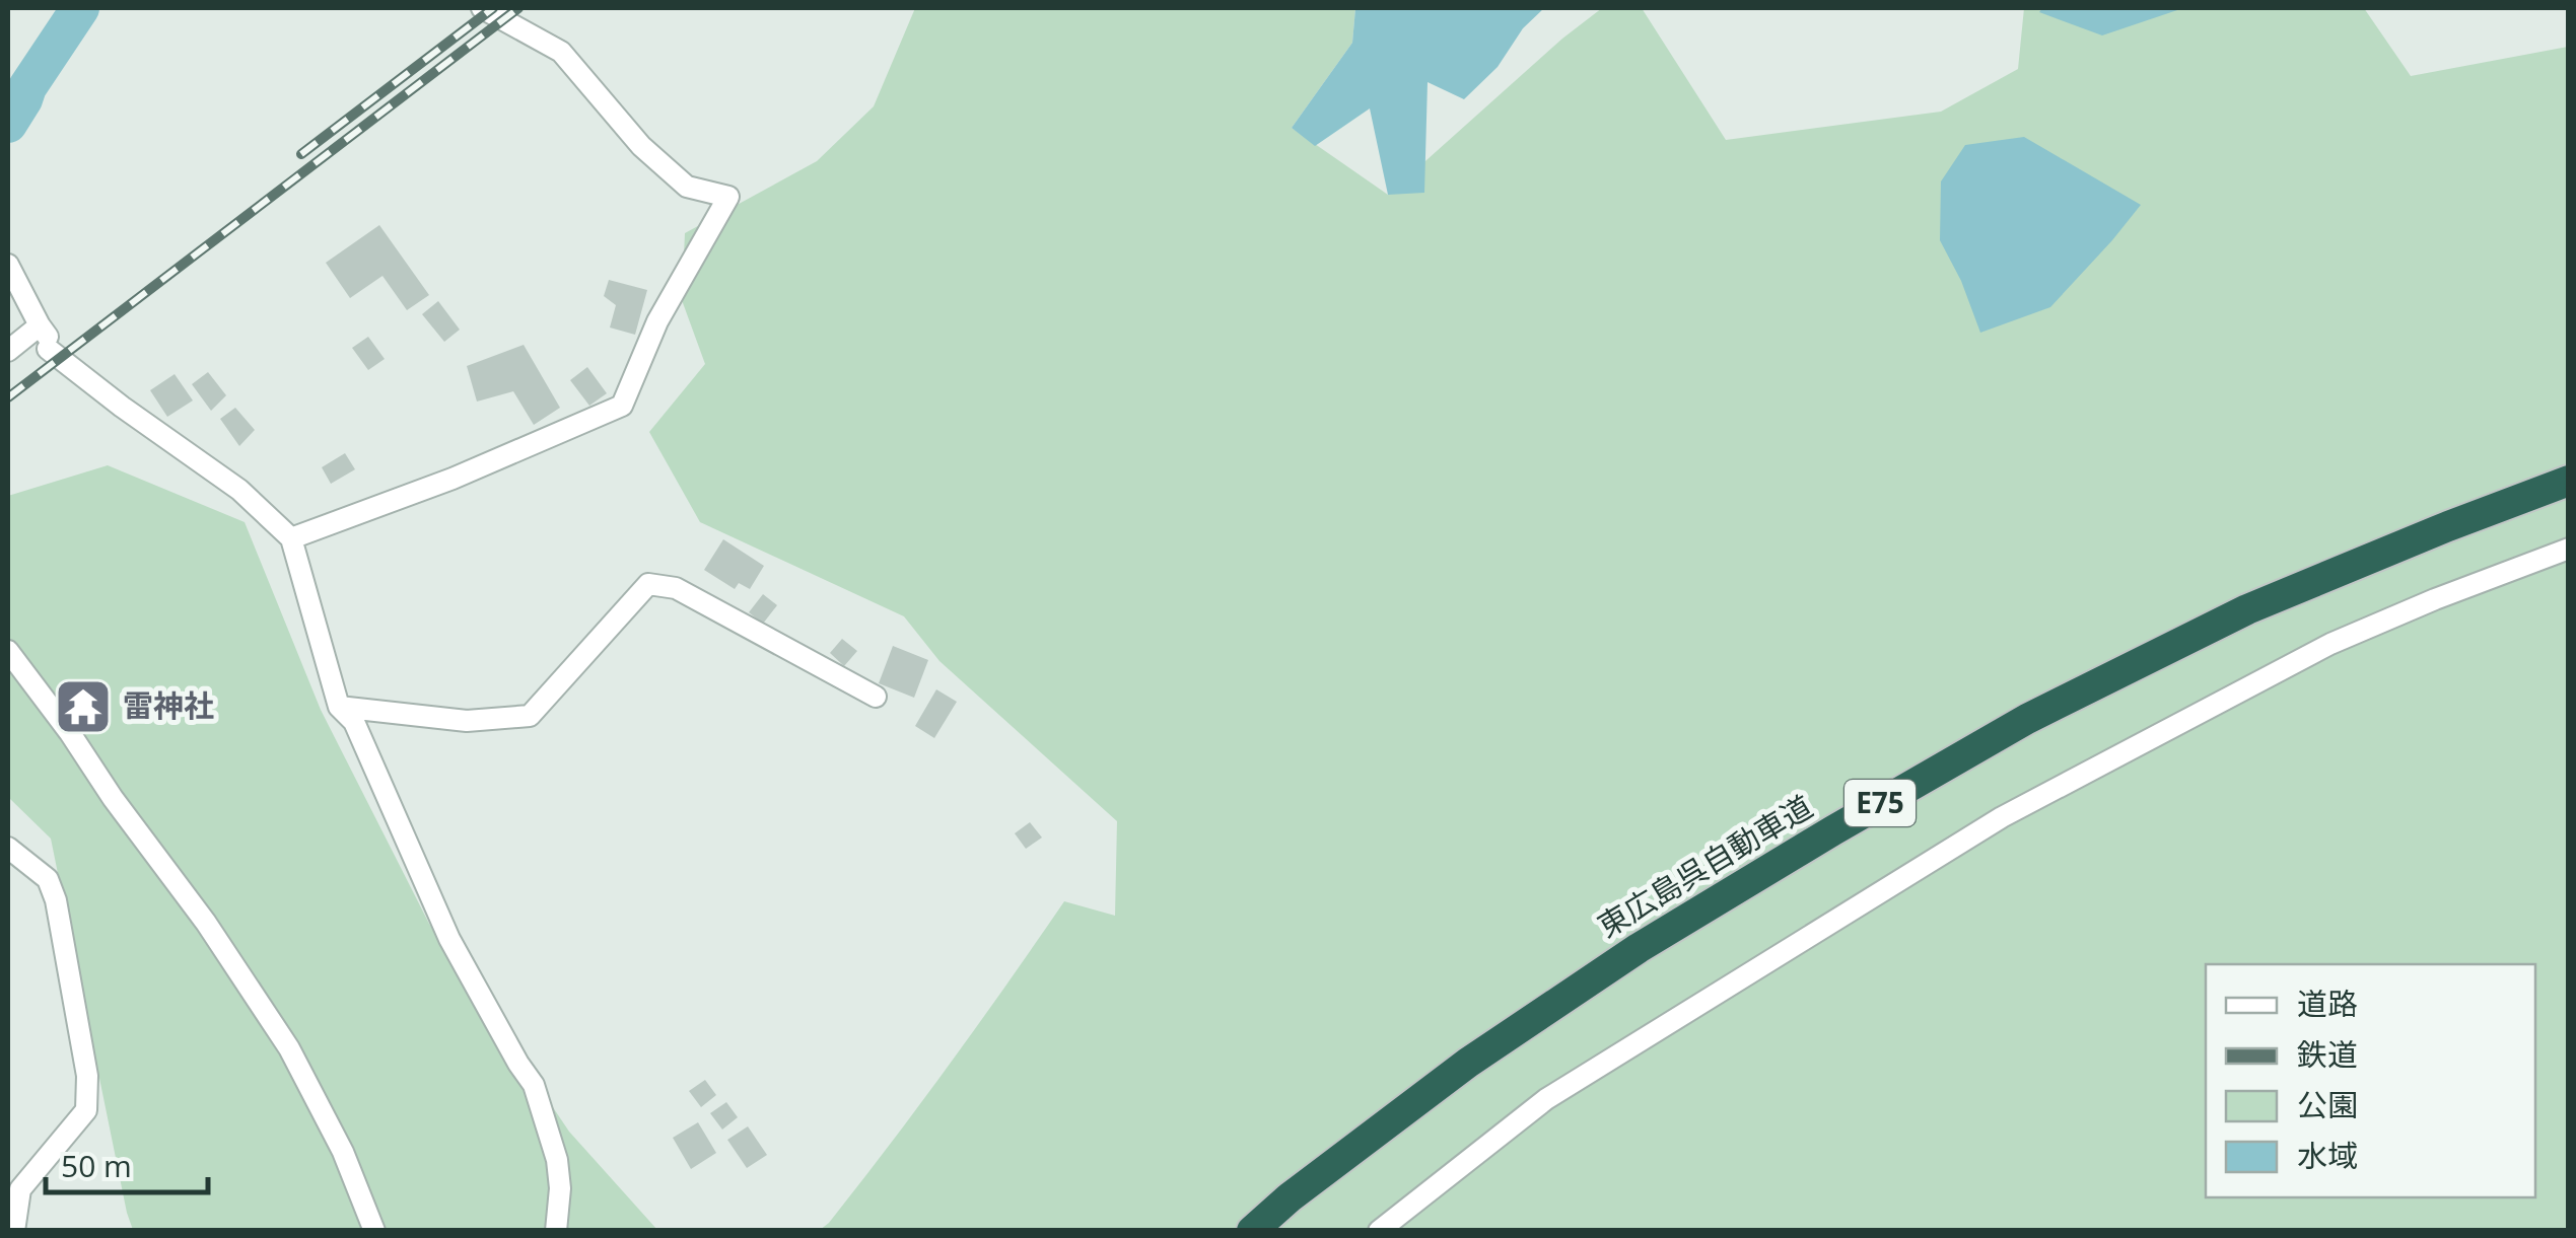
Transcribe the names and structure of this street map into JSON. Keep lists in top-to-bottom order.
{
  "streets": {
    "highway": ["E75", "東広島呉自動車道"]
  },
  "places": {
    "temple": ["雷神社"]
  },
  "legend": [
    "道路",
    "鉄道",
    "公園",
    "水域"
  ],
  "scale_bar": "50 m"
}
